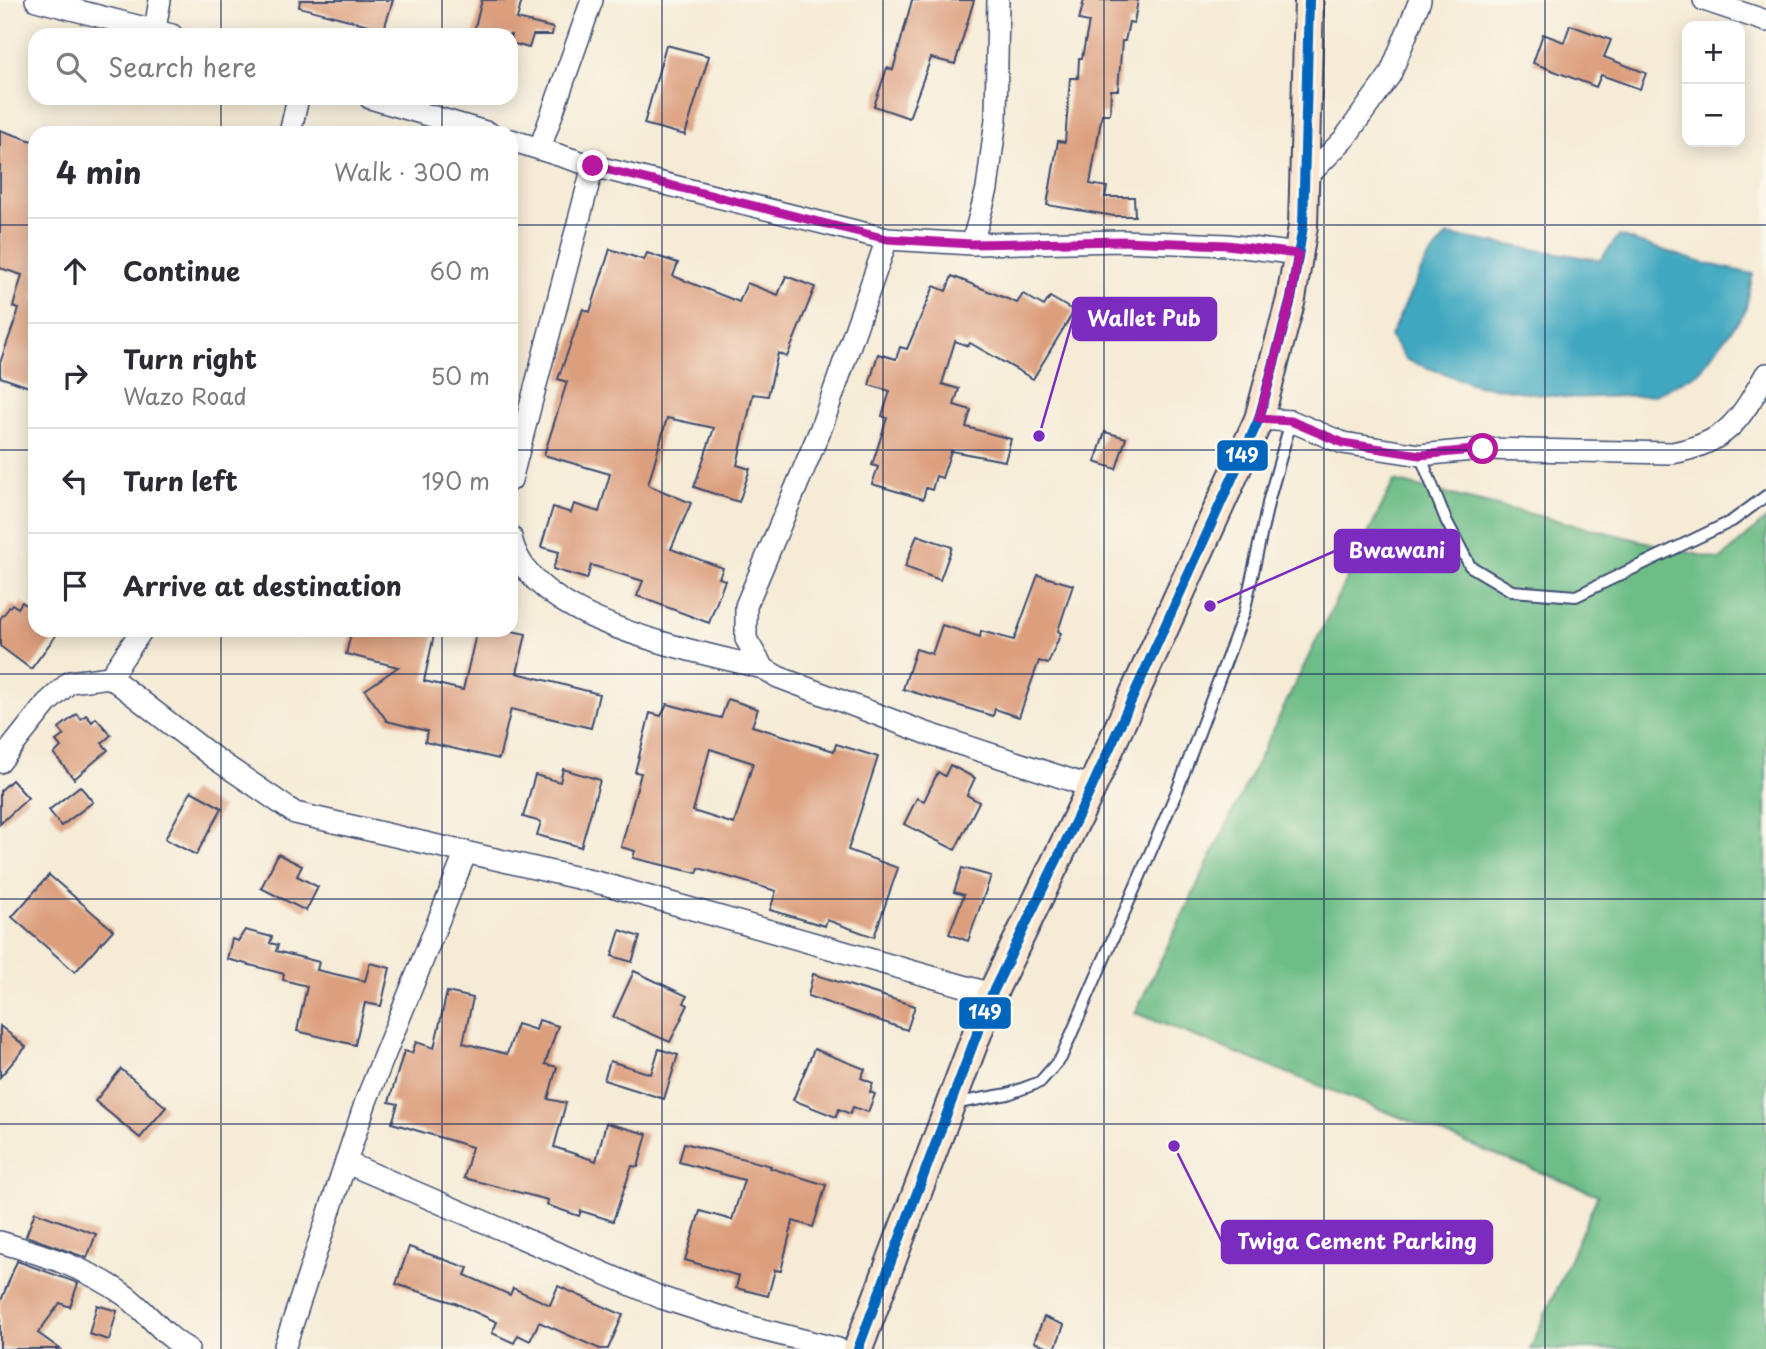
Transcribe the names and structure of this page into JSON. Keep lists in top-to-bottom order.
{
  "places": ["Wallet Pub", "Bwawani", "Twiga Cement Parking"],
  "lines": ["transit line 149"],
  "page": {
    "map_buttons": ["+", "−"],
    "search": "Search here",
    "heading": ["4 min", "Walk · 300 m"],
    "list": [
      ["Continue", "60 m"],
      ["Turn right", "Wazo Road", "50 m"],
      ["Turn left", "190 m"],
      "Arrive at destination"
    ]
  }
}
